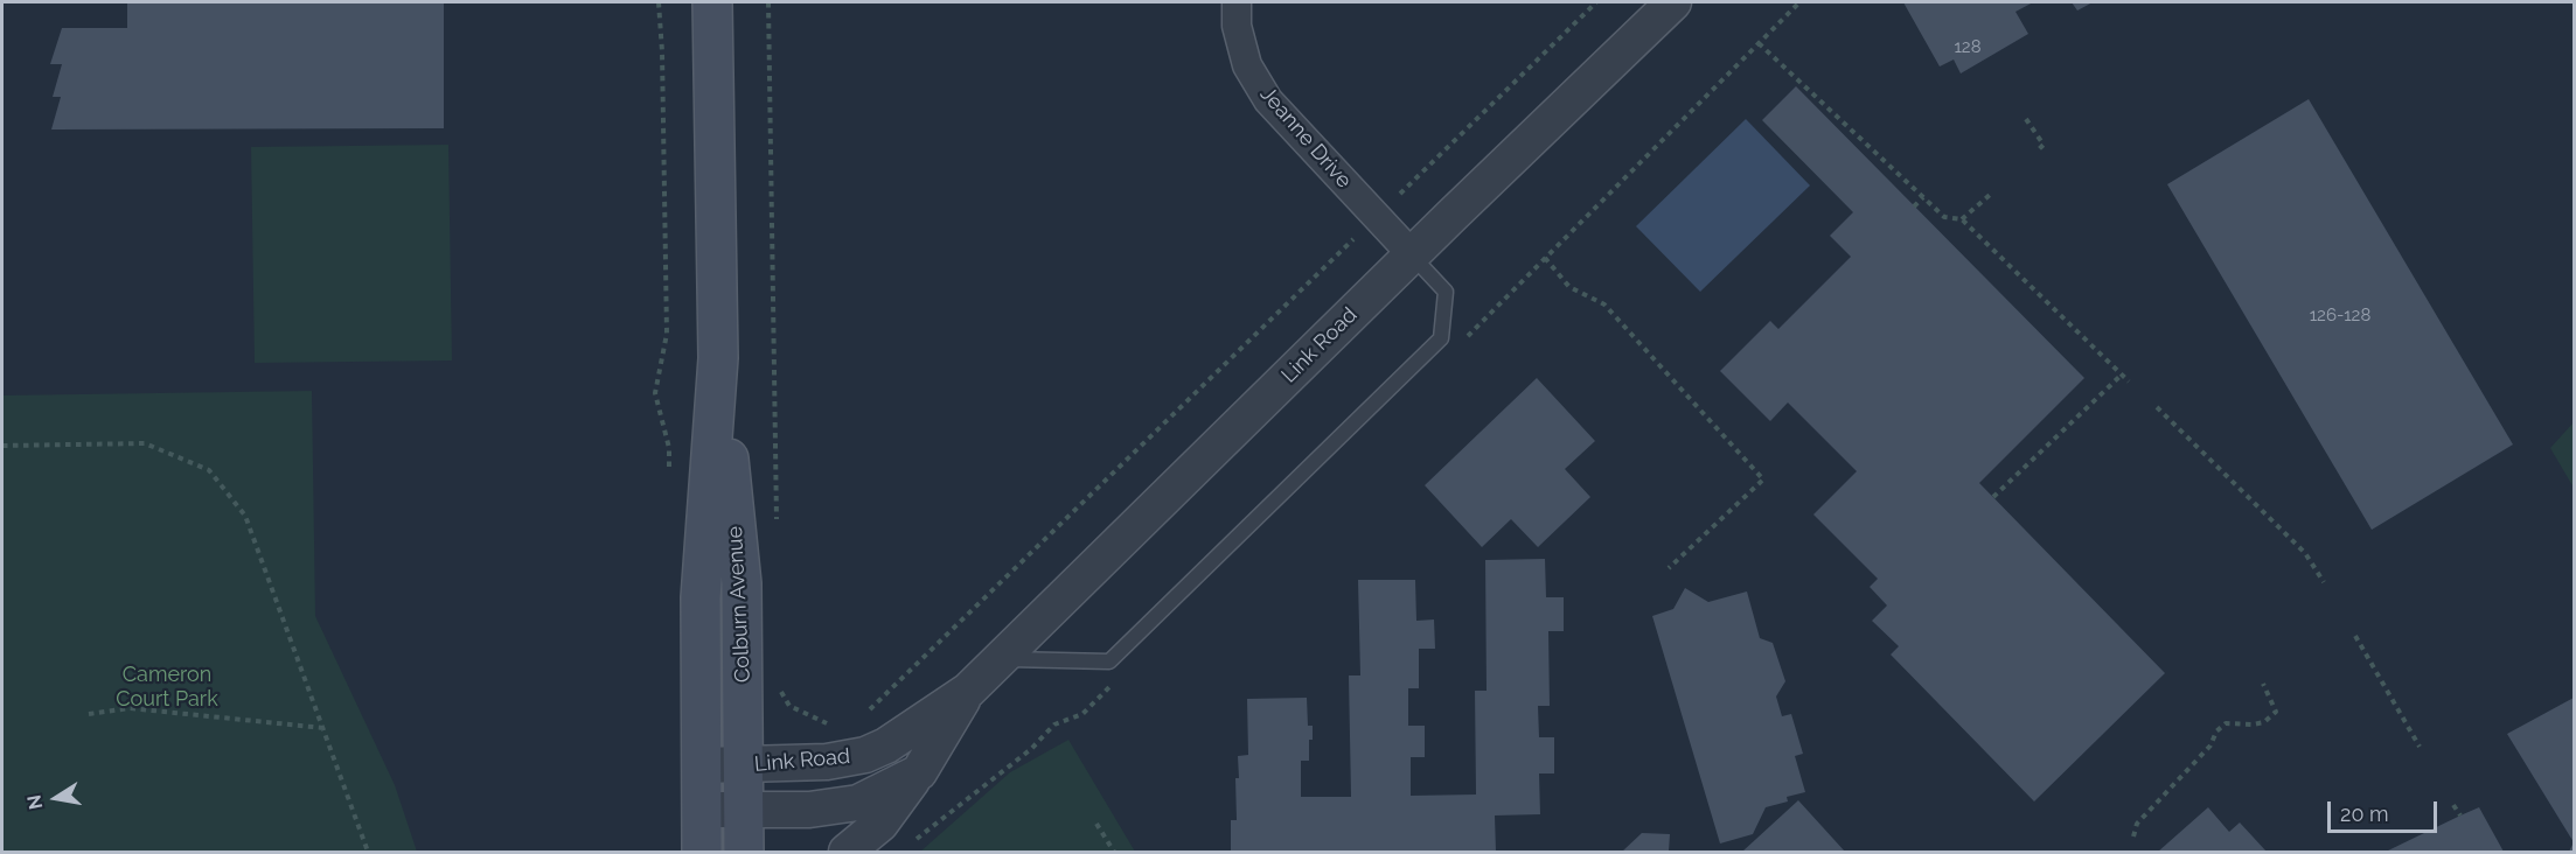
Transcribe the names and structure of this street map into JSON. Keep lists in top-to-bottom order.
{
  "streets": {
    "main road": ["Colburn Avenue"],
    "street": ["Jeanne Drive", "Link Road"]
  },
  "crossings": [
    ["Jeanne Drive", "Link Road"],
    ["Link Road", "Colburn Avenue"]
  ],
  "parks": ["Cameron Court Park"],
  "house_numbers": ["128", "126-128"],
  "scale_bar": "20 m",
  "north": "left"
}
